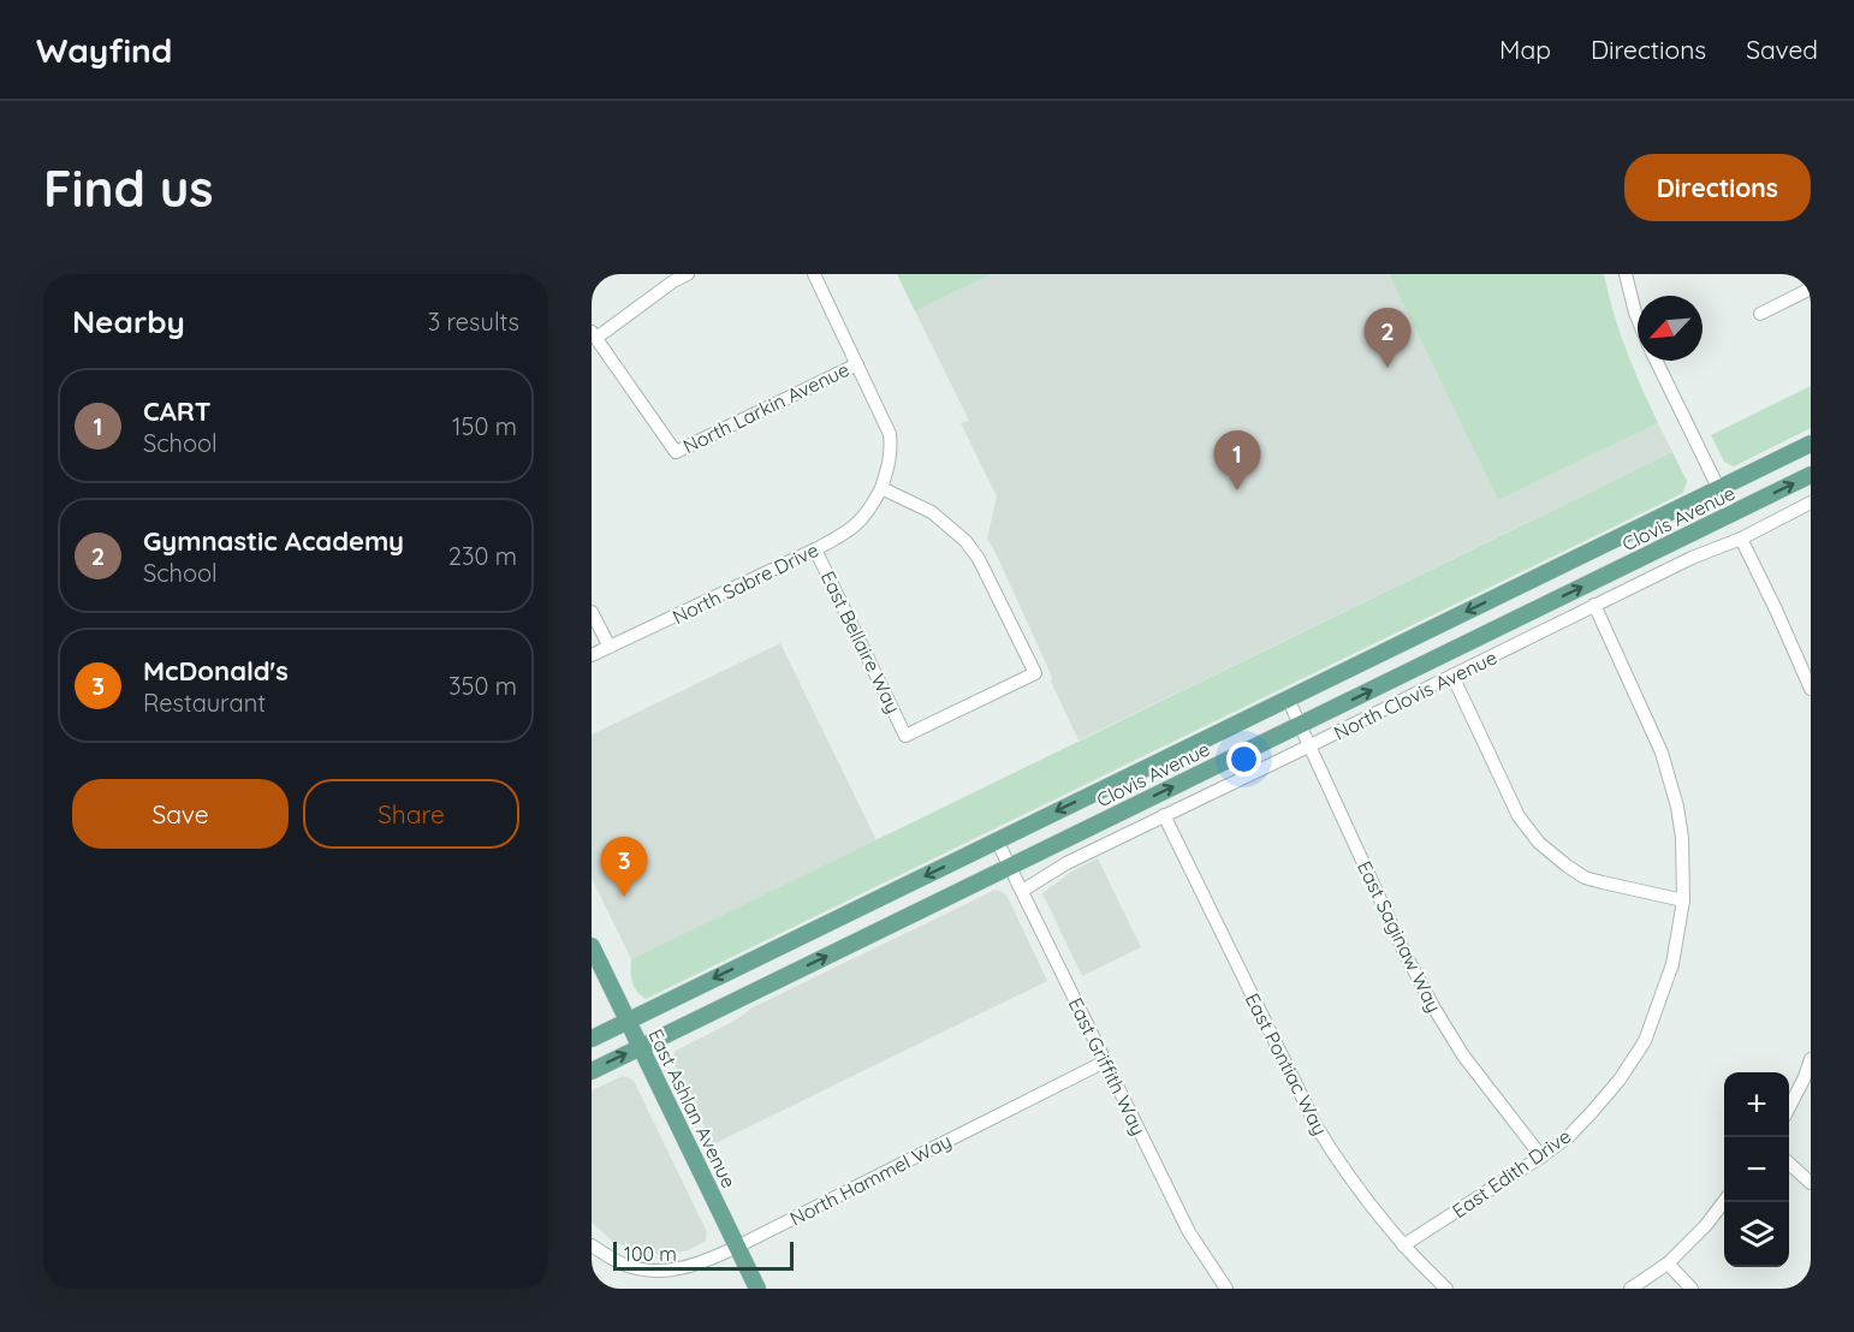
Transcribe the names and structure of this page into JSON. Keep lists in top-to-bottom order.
{
  "streets": {
    "main road": ["Clovis Avenue", "East Ashlan Avenue"],
    "street": [
      "North Larkin Avenue",
      "North Sabre Drive",
      "East Bellaire Way",
      "North Clovis Avenue",
      "East Saginaw Way",
      "East Pontiac Way",
      "East Griffith Way",
      "East Edith Drive",
      "North Hammel Way"
    ]
  },
  "crossings": [
    ["North Larkin Avenue", "North Sabre Drive"],
    ["Clovis Avenue", "East Saginaw Way"],
    ["Clovis Avenue", "East Griffith Way"],
    ["Clovis Avenue", "East Ashlan Avenue"],
    ["North Sabre Drive", "East Bellaire Way"],
    ["North Clovis Avenue", "East Saginaw Way"],
    ["North Clovis Avenue", "East Pontiac Way"],
    ["North Clovis Avenue", "East Griffith Way"],
    ["North Clovis Avenue", "East Edith Drive"],
    ["East Saginaw Way", "East Edith Drive"],
    ["East Pontiac Way", "East Edith Drive"],
    ["East Griffith Way", "North Hammel Way"],
    ["East Ashlan Avenue", "North Hammel Way"]
  ],
  "scale_bar": "100 m",
  "north": "bottom left",
  "page": {
    "header": "Wayfind",
    "nav": ["Map", "Directions", "Saved"],
    "buttons": [
      "Directions",
      ["Save", "Share"]
    ],
    "title": "Find us",
    "heading": ["Nearby", "3 results"],
    "pins": ["2", "1", "3"],
    "list": [
      {
        "mark": "1",
        "name": "CART",
        "note": "School",
        "value": "150 m"
      },
      {
        "mark": "2",
        "name": "Gymnastic Academy",
        "note": "School",
        "value": "230 m"
      },
      {
        "mark": "3",
        "name": "McDonald's",
        "note": "Restaurant",
        "value": "350 m"
      }
    ],
    "map_buttons": ["+", "−"],
    "scale": "100 m"
  }
}
